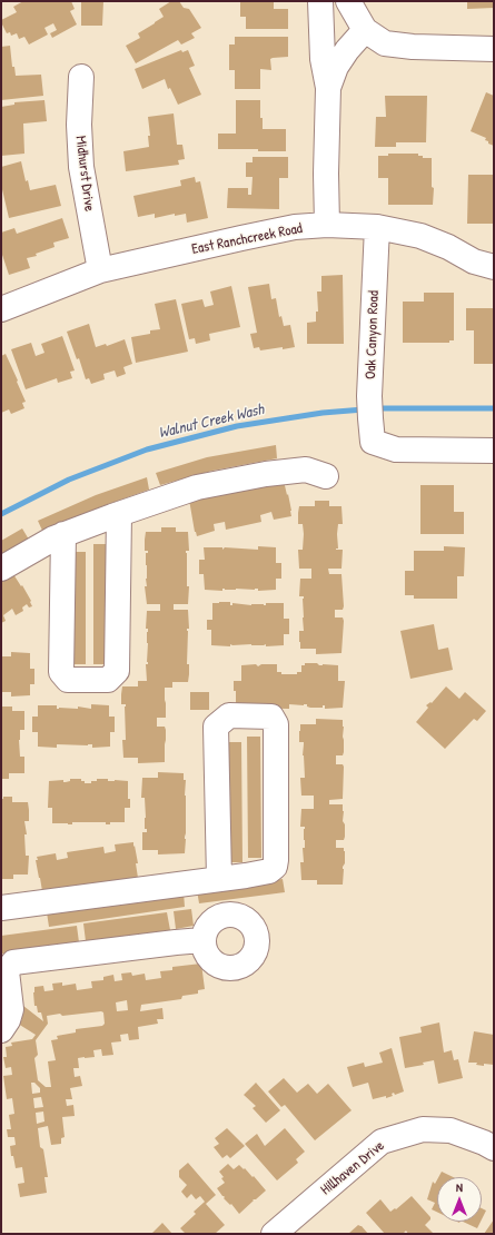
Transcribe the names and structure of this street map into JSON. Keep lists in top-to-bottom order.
{
  "streets": {
    "street": [
      "Midhurst Drive",
      "East Ranchcreek Road",
      "Oak Canyon Road",
      "Hillhaven Drive"
    ]
  },
  "crossings": [
    ["Midhurst Drive", "East Ranchcreek Road"],
    ["East Ranchcreek Road", "Oak Canyon Road"]
  ],
  "water": ["Walnut Creek Wash"],
  "north": "top"
}
